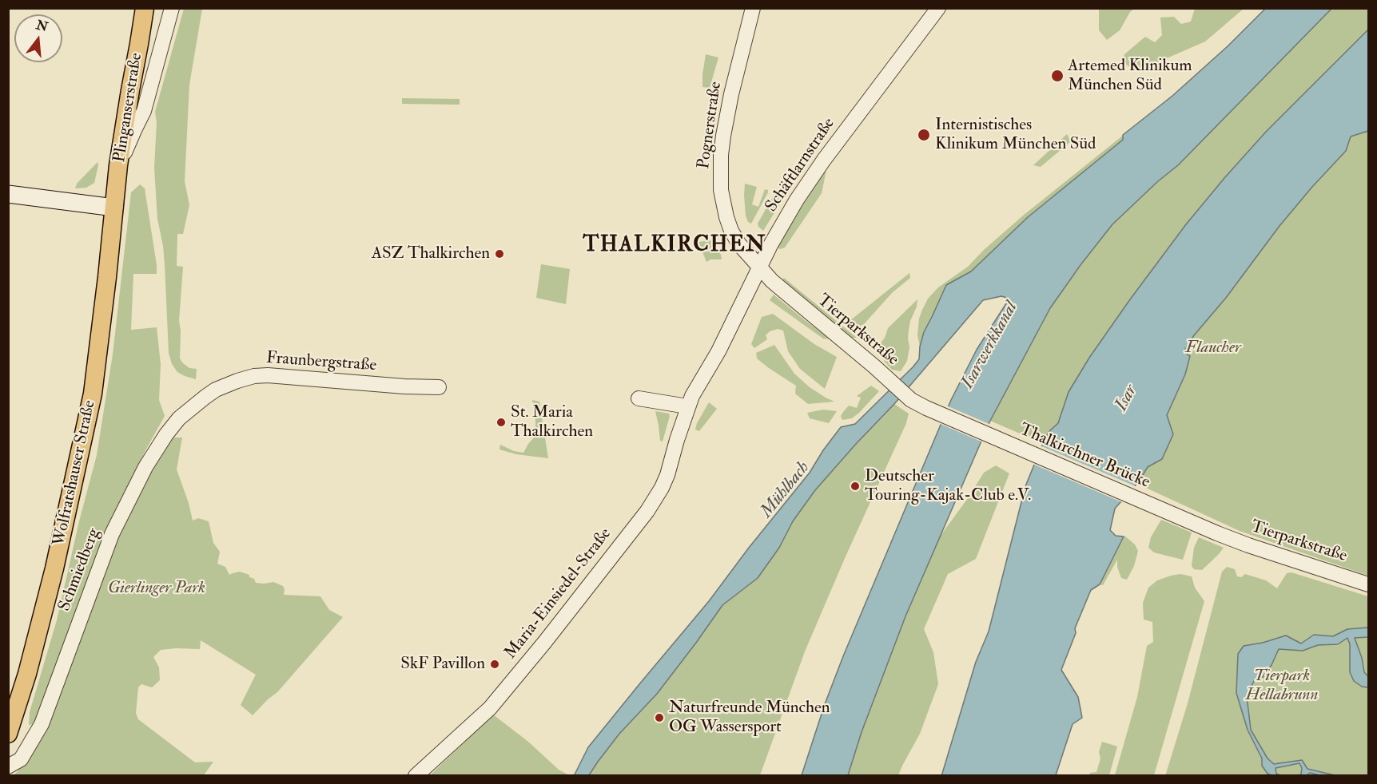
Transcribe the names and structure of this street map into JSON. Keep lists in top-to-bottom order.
{
  "streets": {
    "main road": ["Plinganserstraße", "Wolfratshauser Straße"],
    "street": [
      "Pognerstraße",
      "Schäftlarnstraße",
      "Tierparkstraße",
      "Fraunbergstraße",
      "Thalkirchner Brücke",
      "Schmiedberg",
      "Maria-Einsiedel-Straße"
    ]
  },
  "crossings": [
    ["Plinganserstraße", "Wolfratshauser Straße"],
    ["Pognerstraße", "Schäftlarnstraße"],
    ["Pognerstraße", "Tierparkstraße"],
    ["Schäftlarnstraße", "Tierparkstraße"],
    ["Schäftlarnstraße", "Maria-Einsiedel-Straße"],
    ["Tierparkstraße", "Thalkirchner Brücke"],
    ["Fraunbergstraße", "Schmiedberg"]
  ],
  "districts": ["THALKIRCHEN"],
  "water": ["Isarwerkkanal", "Isar", "Mühlbach"],
  "parks": ["Flaucher", "Gierlinger Park", "Tierpark Hellabrunn"],
  "places": [
    "Artemed Klinikum München Süd",
    "Internistisches Klinikum München Süd",
    "ASZ Thalkirchen",
    "St. Maria Thalkirchen",
    "Deutscher Touring-Kajak-Club e.V.",
    "SkF Pavillon",
    "Naturfreunde München OG Wassersport"
  ],
  "north": "top"
}
